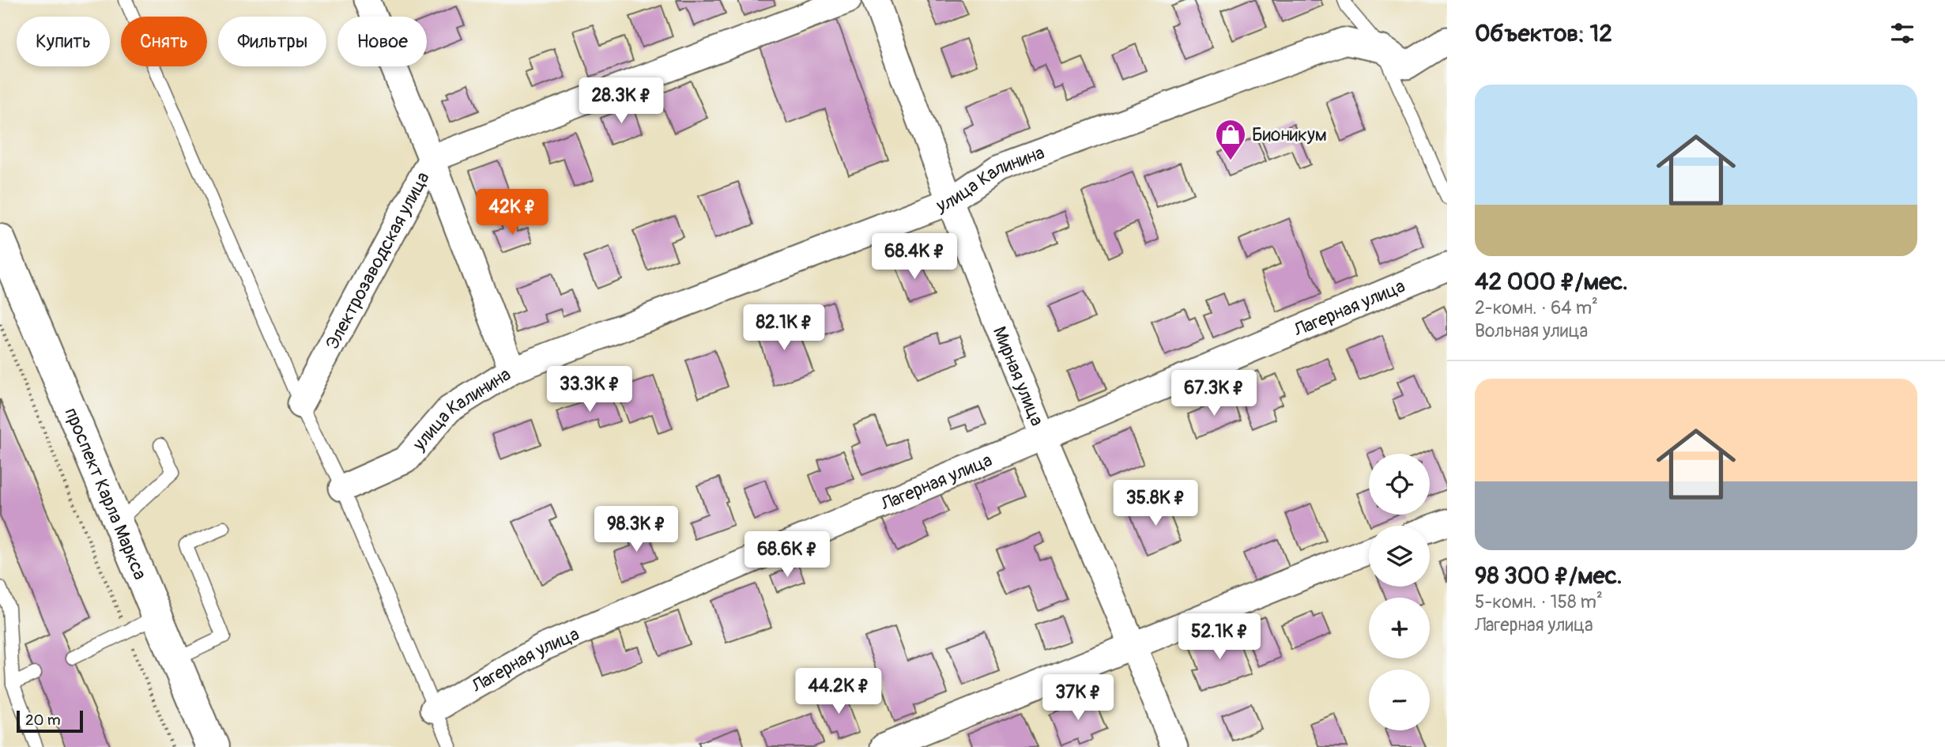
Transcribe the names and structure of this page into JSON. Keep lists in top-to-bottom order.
{
  "streets": {
    "street": [
      "улица Калинина",
      "Электрозаводская улица",
      "Лагерная улица",
      "Мирная улица",
      "проспект Карла Маркса"
    ]
  },
  "crossings": [
    ["улица Калинина", "Мирная улица"],
    ["Лагерная улица", "Мирная улица"]
  ],
  "places": {
    "shop": ["Бионикум"]
  },
  "scale_bar": "20 m",
  "page": {
    "heading": "Объектов: 12",
    "chip": [
      "Купить",
      "Снять",
      "Фильтры",
      "Новое"
    ],
    "list": [
      {
        "name": "42 000 ₽/мес.",
        "note": "2-комн. · 64 m² · Вольная улица"
      },
      {
        "name": "98 300 ₽/мес.",
        "note": "5-комн. · 158 m² · Лагерная улица"
      }
    ],
    "price": [
      "28.3K ₽",
      "42K ₽",
      "68.4K ₽",
      "82.1K ₽",
      "33.3K ₽",
      "67.3K ₽",
      "35.8K ₽",
      "98.3K ₽",
      "68.6K ₽",
      "52.1K ₽",
      "44.2K ₽",
      "37K ₽"
    ],
    "map_buttons": ["+", "−"],
    "scale": "20 m"
  }
}
